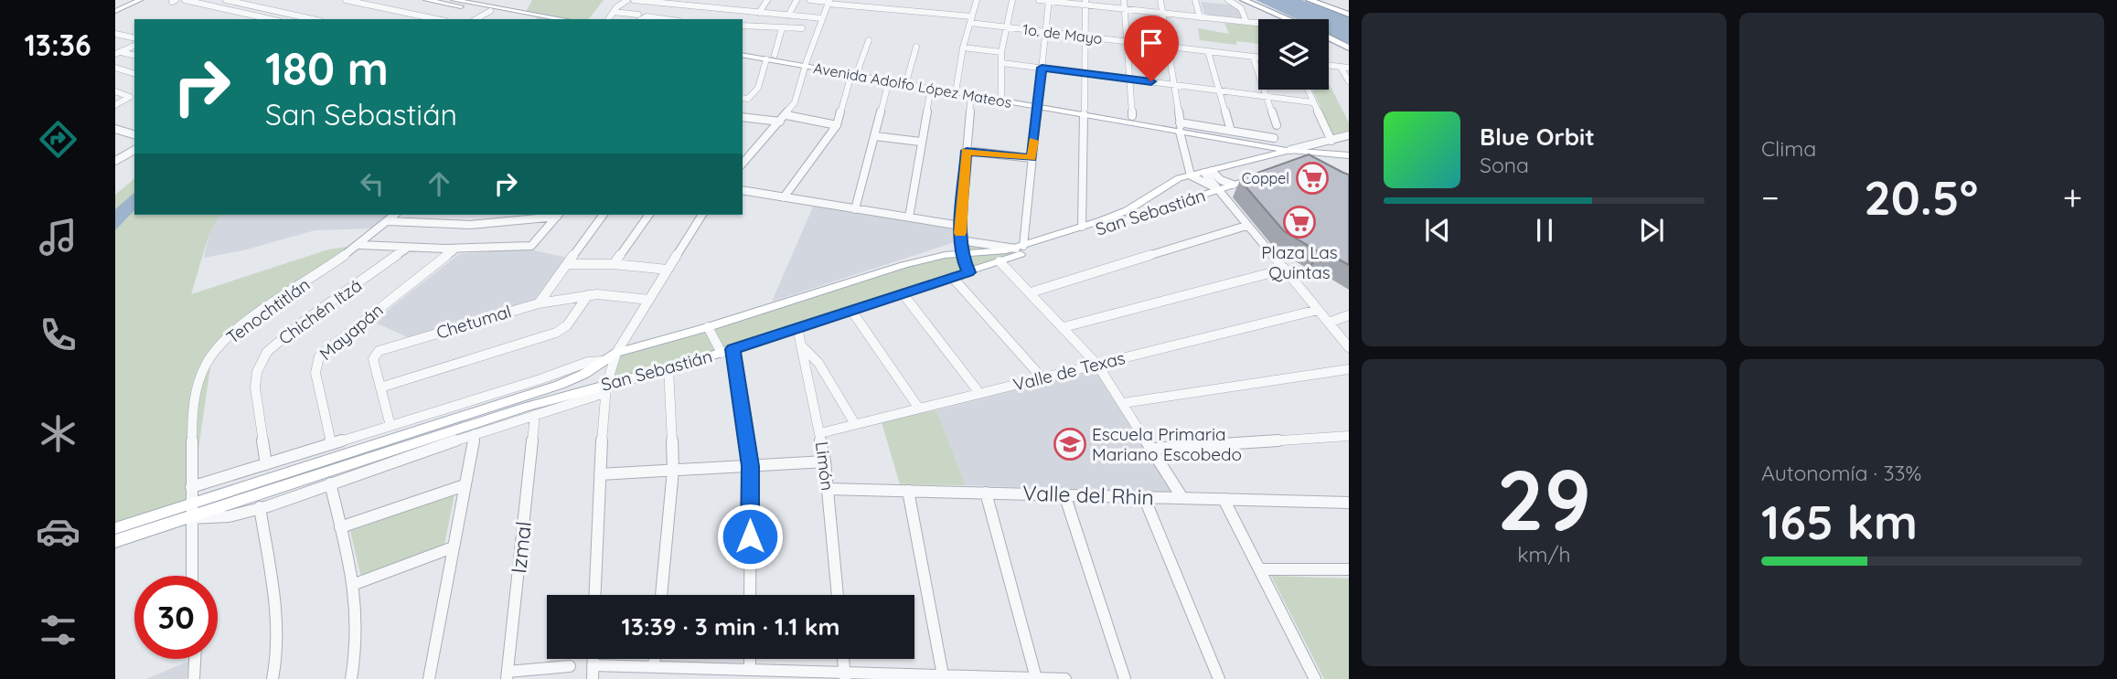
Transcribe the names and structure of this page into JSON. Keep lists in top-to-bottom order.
{
  "streets": {
    "main road": ["Avenida Adolfo López Mateos", "San Sebastián"],
    "street": [
      "1o. de Mayo",
      "Tenochtitlán",
      "Chichén Itzá",
      "Chetumal",
      "Mayapán",
      "Valle de Texas",
      "Limón",
      "Valle del Rhin",
      "Izmal"
    ]
  },
  "crossings": [
    ["Avenida Adolfo López Mateos", "San Sebastián"],
    ["San Sebastián", "Tenochtitlán"],
    ["San Sebastián", "Chichén Itzá"],
    ["San Sebastián", "Chetumal"],
    ["San Sebastián", "Mayapán"],
    ["San Sebastián", "Limón"],
    ["San Sebastián", "Izmal"],
    ["Valle de Texas", "Limón"],
    ["Limón", "Valle del Rhin"]
  ],
  "places": {
    "supermarket": ["Coppel", "Plaza Las Quintas"],
    "school or university": ["Escuela Primaria Mariano Escobedo"]
  },
  "page": {
    "tabs": "13:36",
    "tile": [
      "Clima",
      ["29", "km/h"],
      ["Autonomía · 33%", "165 km"]
    ],
    "turn": ["180 m", "San Sebastián"],
    "song": ["Blue Orbit", "Sona"],
    "heat": ["−", "20.5°", "+"],
    "limit": "30",
    "trip": "13:39 · 3 min · 1.1 km"
  }
}
